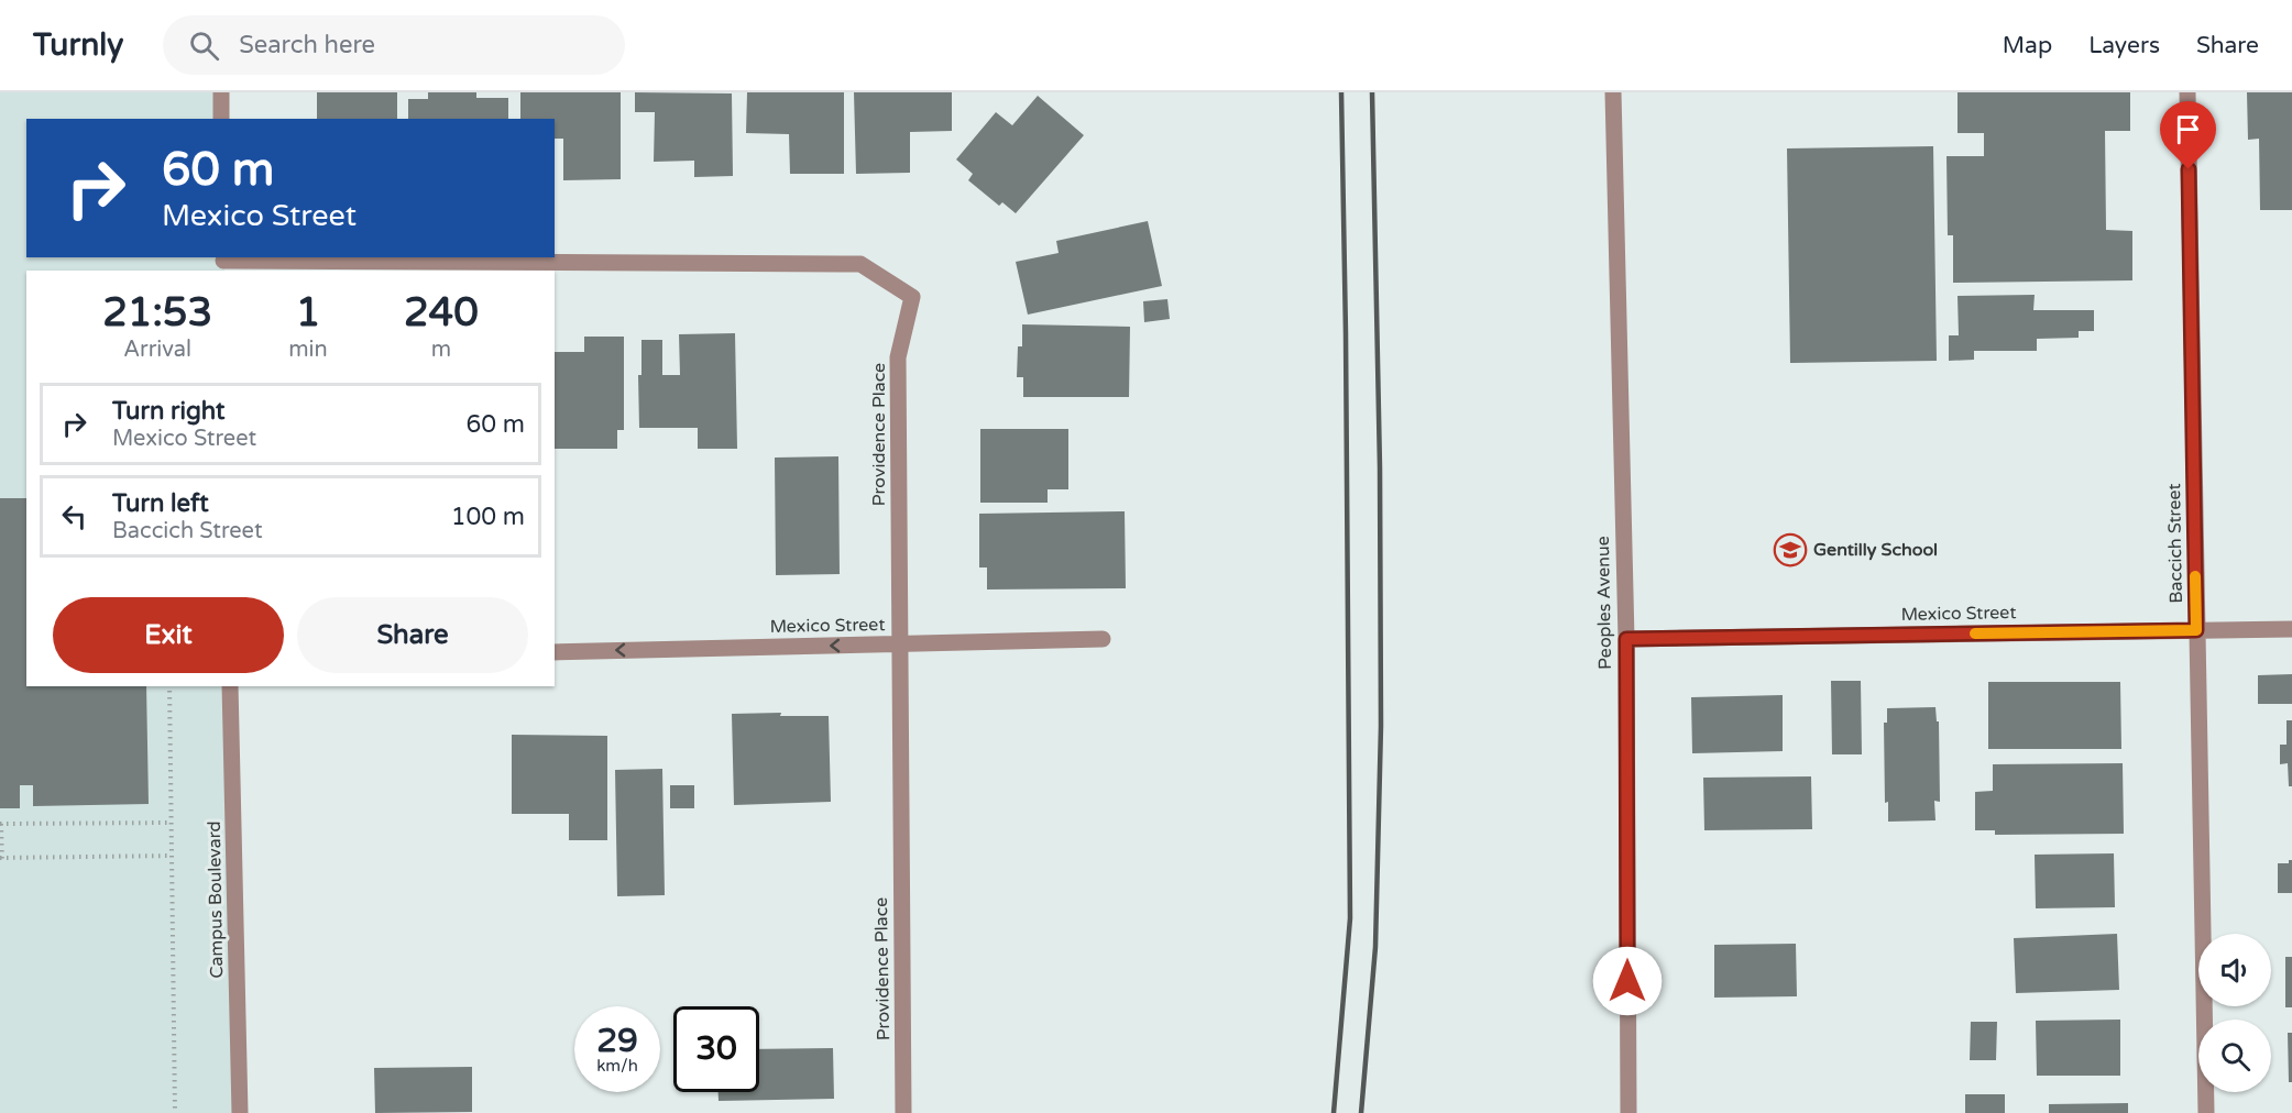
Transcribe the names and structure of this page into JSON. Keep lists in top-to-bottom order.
{
  "streets": {
    "street": [
      "Providence Place",
      "Baccich Street",
      "Peoples Avenue",
      "Mexico Street",
      "Campus Boulevard"
    ]
  },
  "crossings": [
    ["Providence Place", "Mexico Street"],
    ["Baccich Street", "Mexico Street"],
    ["Peoples Avenue", "Mexico Street"]
  ],
  "places": {
    "school or university": ["Gentilly School"]
  },
  "page": {
    "header": "Turnly",
    "search": "Search here",
    "nav": ["Map", "Layers", "Share"],
    "turn": ["60 m", "Mexico Street"],
    "eta": [
      "21:53",
      "Arrival",
      "1",
      "min",
      "240",
      "m"
    ],
    "list": [
      {
        "name": "Turn right",
        "note": "Mexico Street",
        "value": "60 m"
      },
      {
        "name": "Turn left",
        "note": "Baccich Street",
        "value": "100 m"
      }
    ],
    "buttons": ["Exit", "Share"],
    "speed": "29 km/h",
    "limit": "30"
  }
}
